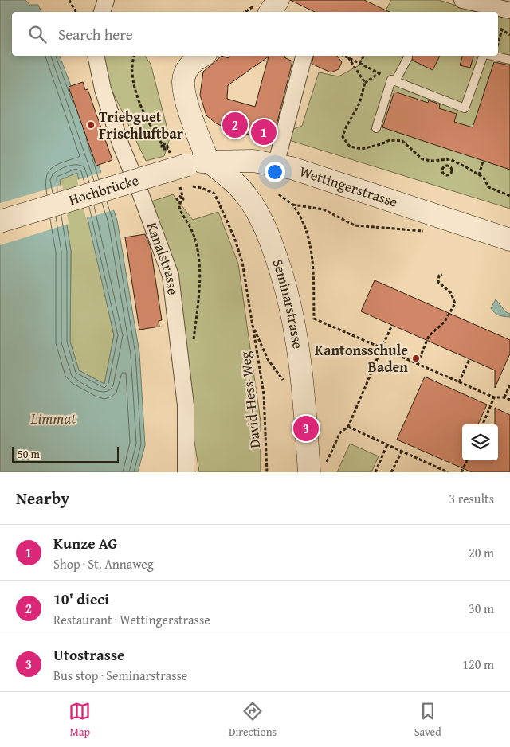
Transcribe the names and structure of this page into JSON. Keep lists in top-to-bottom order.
{
  "streets": {
    "main road": ["Wettingerstrasse", "Hochbrücke", "Seminarstrasse"],
    "street": ["Kanalstrasse"],
    "path": ["David-Hess-Weg"]
  },
  "crossings": [
    ["Wettingerstrasse", "Hochbrücke"],
    ["Wettingerstrasse", "Seminarstrasse"],
    ["Hochbrücke", "Seminarstrasse"]
  ],
  "water": ["Limmat"],
  "places": ["Triebguet Frischluftbar", "Kantonsschule Baden"],
  "scale_bar": "50 m",
  "page": {
    "search": "Search here",
    "pins": ["2", "1", "3"],
    "scale": "50 m",
    "heading": ["Nearby", "3 results"],
    "list": [
      {
        "mark": "1",
        "name": "Kunze AG",
        "note": "Shop · St. Annaweg",
        "value": "20 m"
      },
      {
        "mark": "2",
        "name": "10' dieci",
        "note": "Restaurant · Wettingerstrasse",
        "value": "30 m"
      },
      {
        "mark": "3",
        "name": "Utostrasse",
        "note": "Bus stop · Seminarstrasse",
        "value": "120 m"
      }
    ],
    "nav": ["Map", "Directions", "Saved"]
  }
}
